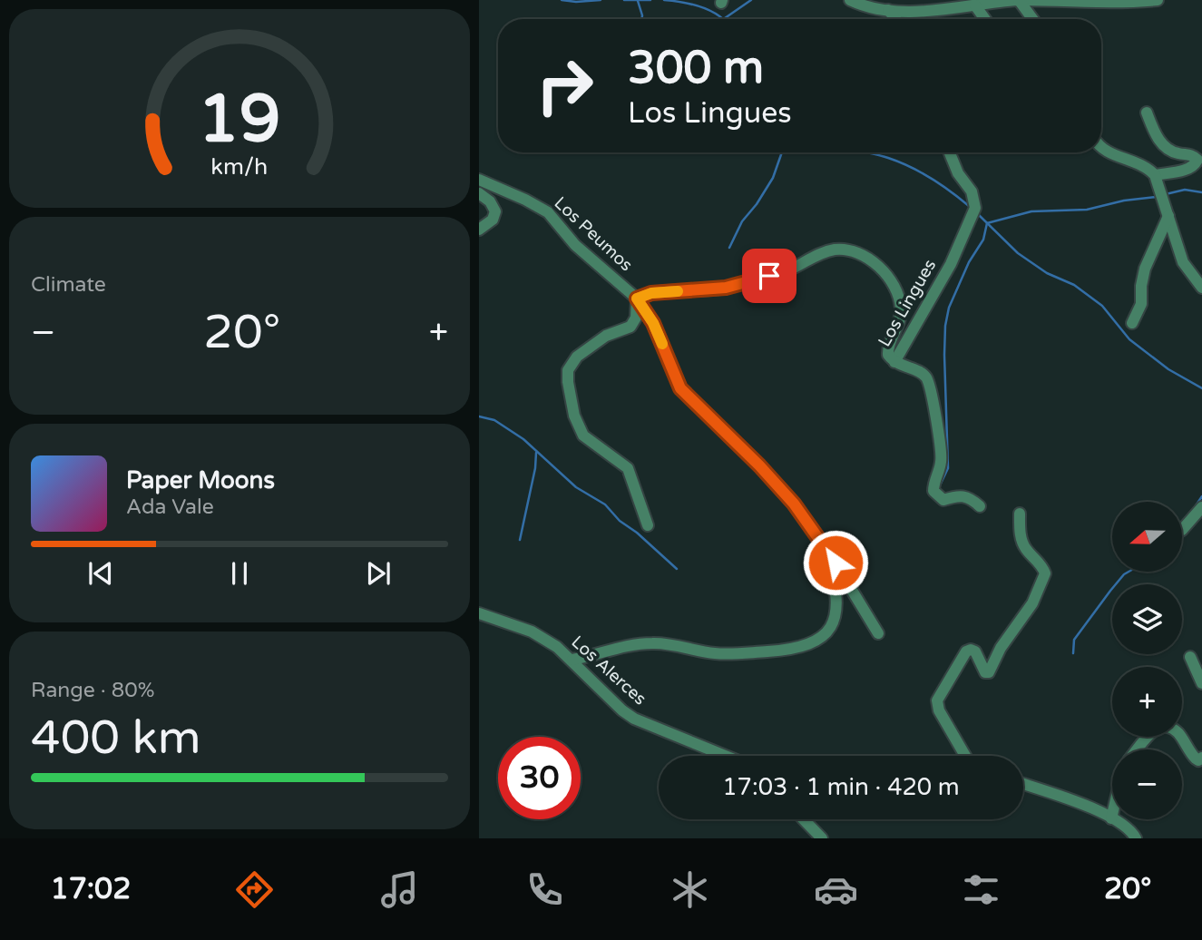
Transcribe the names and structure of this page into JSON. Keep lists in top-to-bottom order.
{
  "streets": {
    "street": ["Los Peumos", "Los Lingues", "Los Alerces"]
  },
  "crossings": [
    ["Los Peumos", "Los Lingues"]
  ],
  "north": "left",
  "page": {
    "turn": ["300 m", "Los Lingues"],
    "tile": [
      "Climate",
      ["Range · 80%", "400 km"]
    ],
    "heat": ["−", "20°", "+"],
    "song": ["Paper Moons", "Ada Vale"],
    "map_buttons": ["+", "−"],
    "limit": "30",
    "trip": "17:03 · 1 min · 420 m",
    "tabs": ["17:02", "20°"],
    "gauge": ["19", "km/h"]
  }
}
